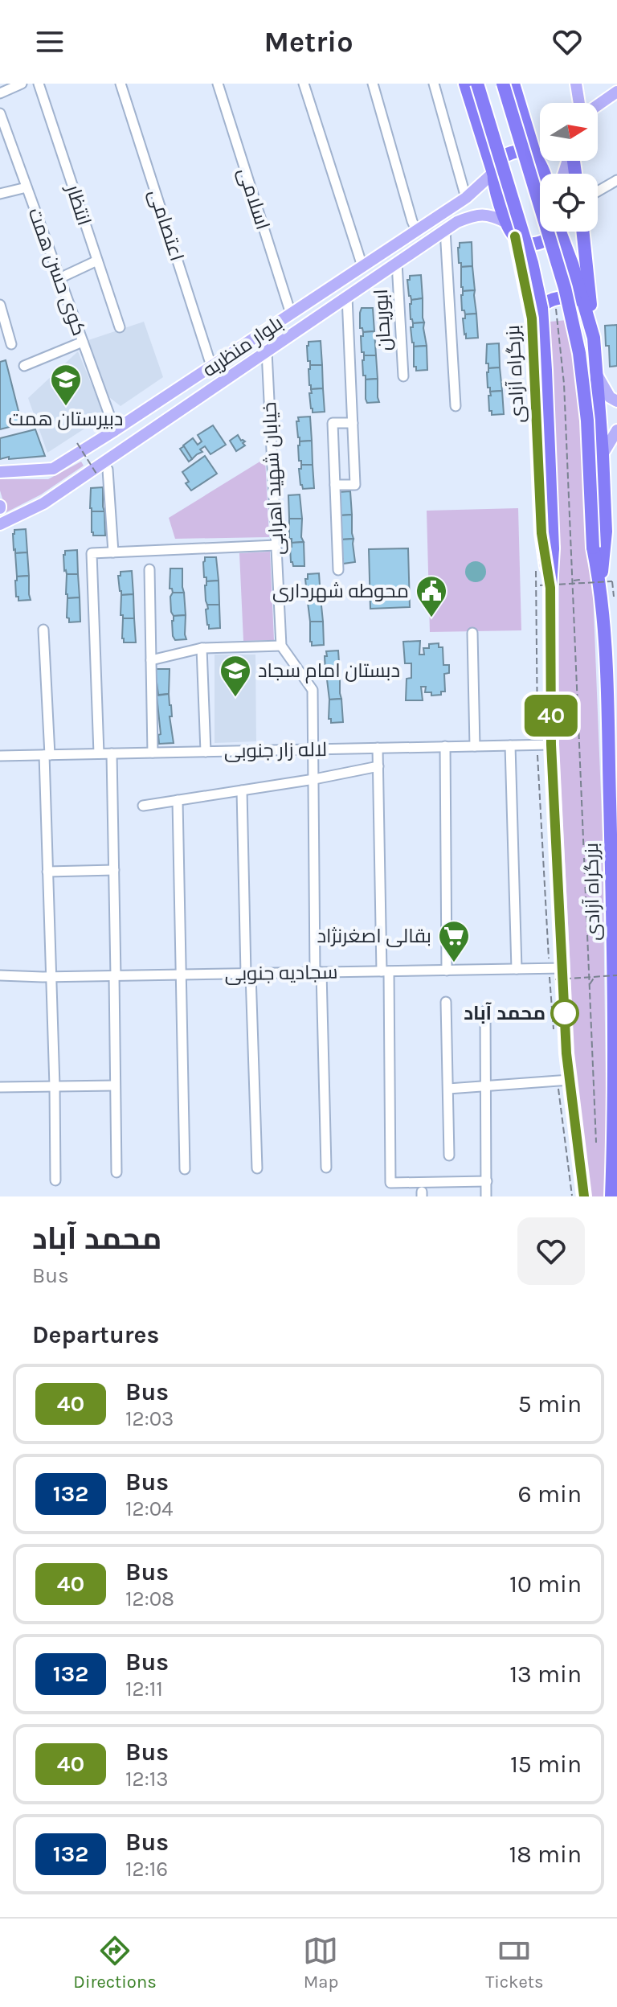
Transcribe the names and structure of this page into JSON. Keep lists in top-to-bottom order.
{
  "streets": {
    "highway": ["بزرگراه آزادی"],
    "main road": ["بلوار منظریه"],
    "street": [
      "اسلامی",
      "انتظار",
      "اعتصامی",
      "کوی حسن همت",
      "ابوریحان",
      "خیابان شهید اهرابی",
      "لاله زار جنوبی",
      "سجادیه جنوبی"
    ]
  },
  "crossings": [
    ["اسلامی", "بلوار منظریه"],
    ["اعتصامی", "بلوار منظریه"],
    ["کوی حسن همت", "بلوار منظریه"],
    ["ابوریحان", "بلوار منظریه"],
    ["بلوار منظریه", "بزرگراه آزادی"],
    ["بلوار منظریه", "خیابان شهید اهرابی"],
    ["بزرگراه آزادی", "لاله زار جنوبی"],
    ["بزرگراه آزادی", "سجادیه جنوبی"]
  ],
  "places": {
    "school or university": ["دبیرستان همت", "دبستان امام سجاد"],
    "public building": ["محوطه شهرداری"],
    "supermarket": ["بقالی اصغرنژاد"],
    "other": ["محمد آباد"]
  },
  "lines": ["bus line 40"],
  "north": "right",
  "page": {
    "header": "Metrio",
    "on_map": "40",
    "heading": [
      ["محمد آباد", "Bus"],
      "Departures"
    ],
    "list": [
      {
        "mark": "40",
        "name": "Bus",
        "note": "12:03",
        "value": "5 min"
      },
      {
        "mark": "132",
        "name": "Bus",
        "note": "12:04",
        "value": "6 min"
      },
      {
        "mark": "40",
        "name": "Bus",
        "note": "12:08",
        "value": "10 min"
      },
      {
        "mark": "132",
        "name": "Bus",
        "note": "12:11",
        "value": "13 min"
      },
      {
        "mark": "40",
        "name": "Bus",
        "note": "12:13",
        "value": "15 min"
      },
      {
        "mark": "132",
        "name": "Bus",
        "note": "12:16",
        "value": "18 min"
      }
    ],
    "tabs": ["Directions", "Map", "Tickets"]
  }
}
